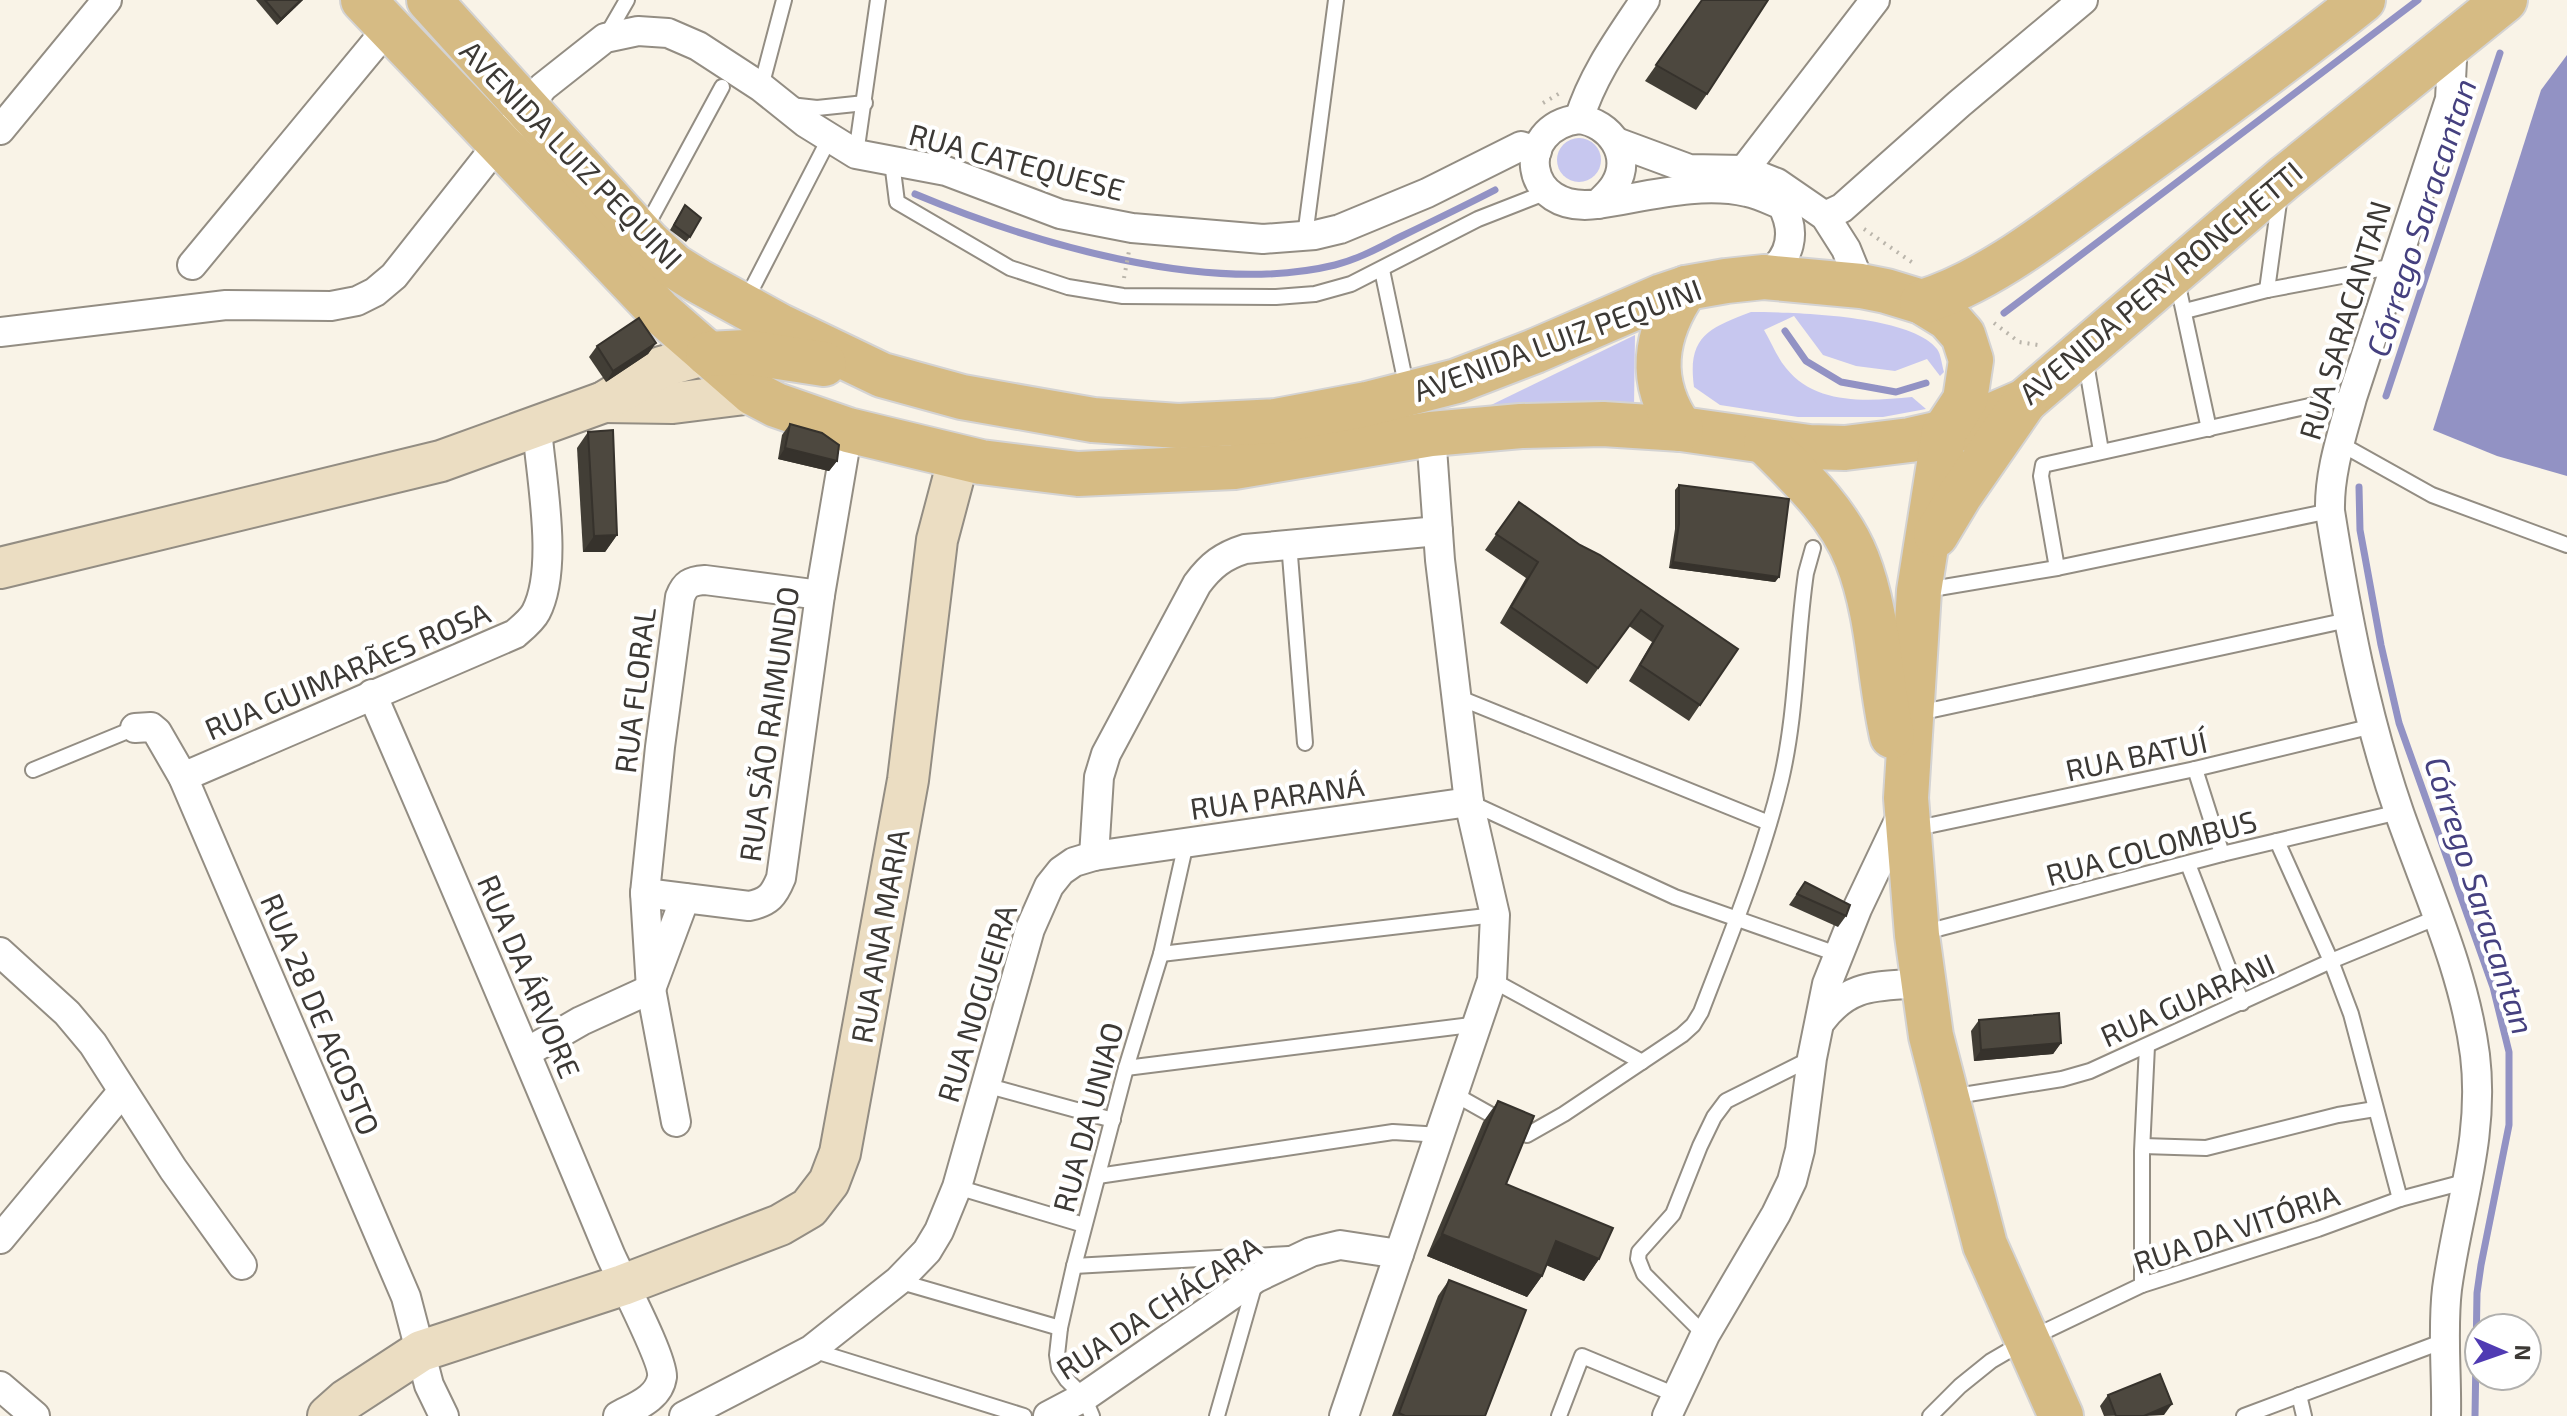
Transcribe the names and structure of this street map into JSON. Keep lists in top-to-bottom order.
{
  "streets": {
    "main road": ["AVENIDA LUIZ PEQUINI", "AVENIDA PERY RONCHETTI"],
    "street": [
      "RUA CATEQUESE",
      "RUA SARACANTAN",
      "RUA GUIMARÃES ROSA",
      "RUA FLORAL",
      "RUA SÃO RAIMUNDO",
      "RUA PARANÁ",
      "RUA ANA MARIA",
      "RUA DA ÁRVORE",
      "RUA NOGUEIRA",
      "RUA 28 DE AGOSTO",
      "RUA DA CHÁCARA"
    ],
    "lane": [
      "RUA BATUÍ",
      "RUA COLOMBUS",
      "RUA GUARANI",
      "RUA DA UNIAO",
      "RUA DA VITÓRIA"
    ]
  },
  "crossings": [
    ["AVENIDA LUIZ PEQUINI", "RUA CATEQUESE"],
    ["AVENIDA LUIZ PEQUINI", "AVENIDA PERY RONCHETTI"],
    ["AVENIDA LUIZ PEQUINI", "RUA SÃO RAIMUNDO"],
    ["AVENIDA LUIZ PEQUINI", "RUA BATUÍ"],
    ["AVENIDA LUIZ PEQUINI", "RUA COLOMBUS"],
    ["AVENIDA LUIZ PEQUINI", "RUA ANA MARIA"],
    ["AVENIDA LUIZ PEQUINI", "RUA GUARANI"],
    ["AVENIDA LUIZ PEQUINI", "RUA DA VITÓRIA"],
    ["AVENIDA PERY RONCHETTI", "RUA SARACANTAN"],
    ["RUA SARACANTAN", "RUA BATUÍ"],
    ["RUA SARACANTAN", "RUA COLOMBUS"],
    ["RUA SARACANTAN", "RUA GUARANI"],
    ["RUA SARACANTAN", "RUA DA VITÓRIA"],
    ["RUA GUIMARÃES ROSA", "RUA DA ÁRVORE"],
    ["RUA GUIMARÃES ROSA", "RUA 28 DE AGOSTO"],
    ["RUA FLORAL", "RUA SÃO RAIMUNDO"],
    ["RUA PARANÁ", "RUA NOGUEIRA"],
    ["RUA PARANÁ", "RUA DA UNIAO"],
    ["RUA ANA MARIA", "RUA DA ÁRVORE"],
    ["RUA ANA MARIA", "RUA 28 DE AGOSTO"],
    ["RUA DA UNIAO", "RUA DA CHÁCARA"]
  ],
  "water": ["Córrego Saracantan"],
  "north": "right"
}
